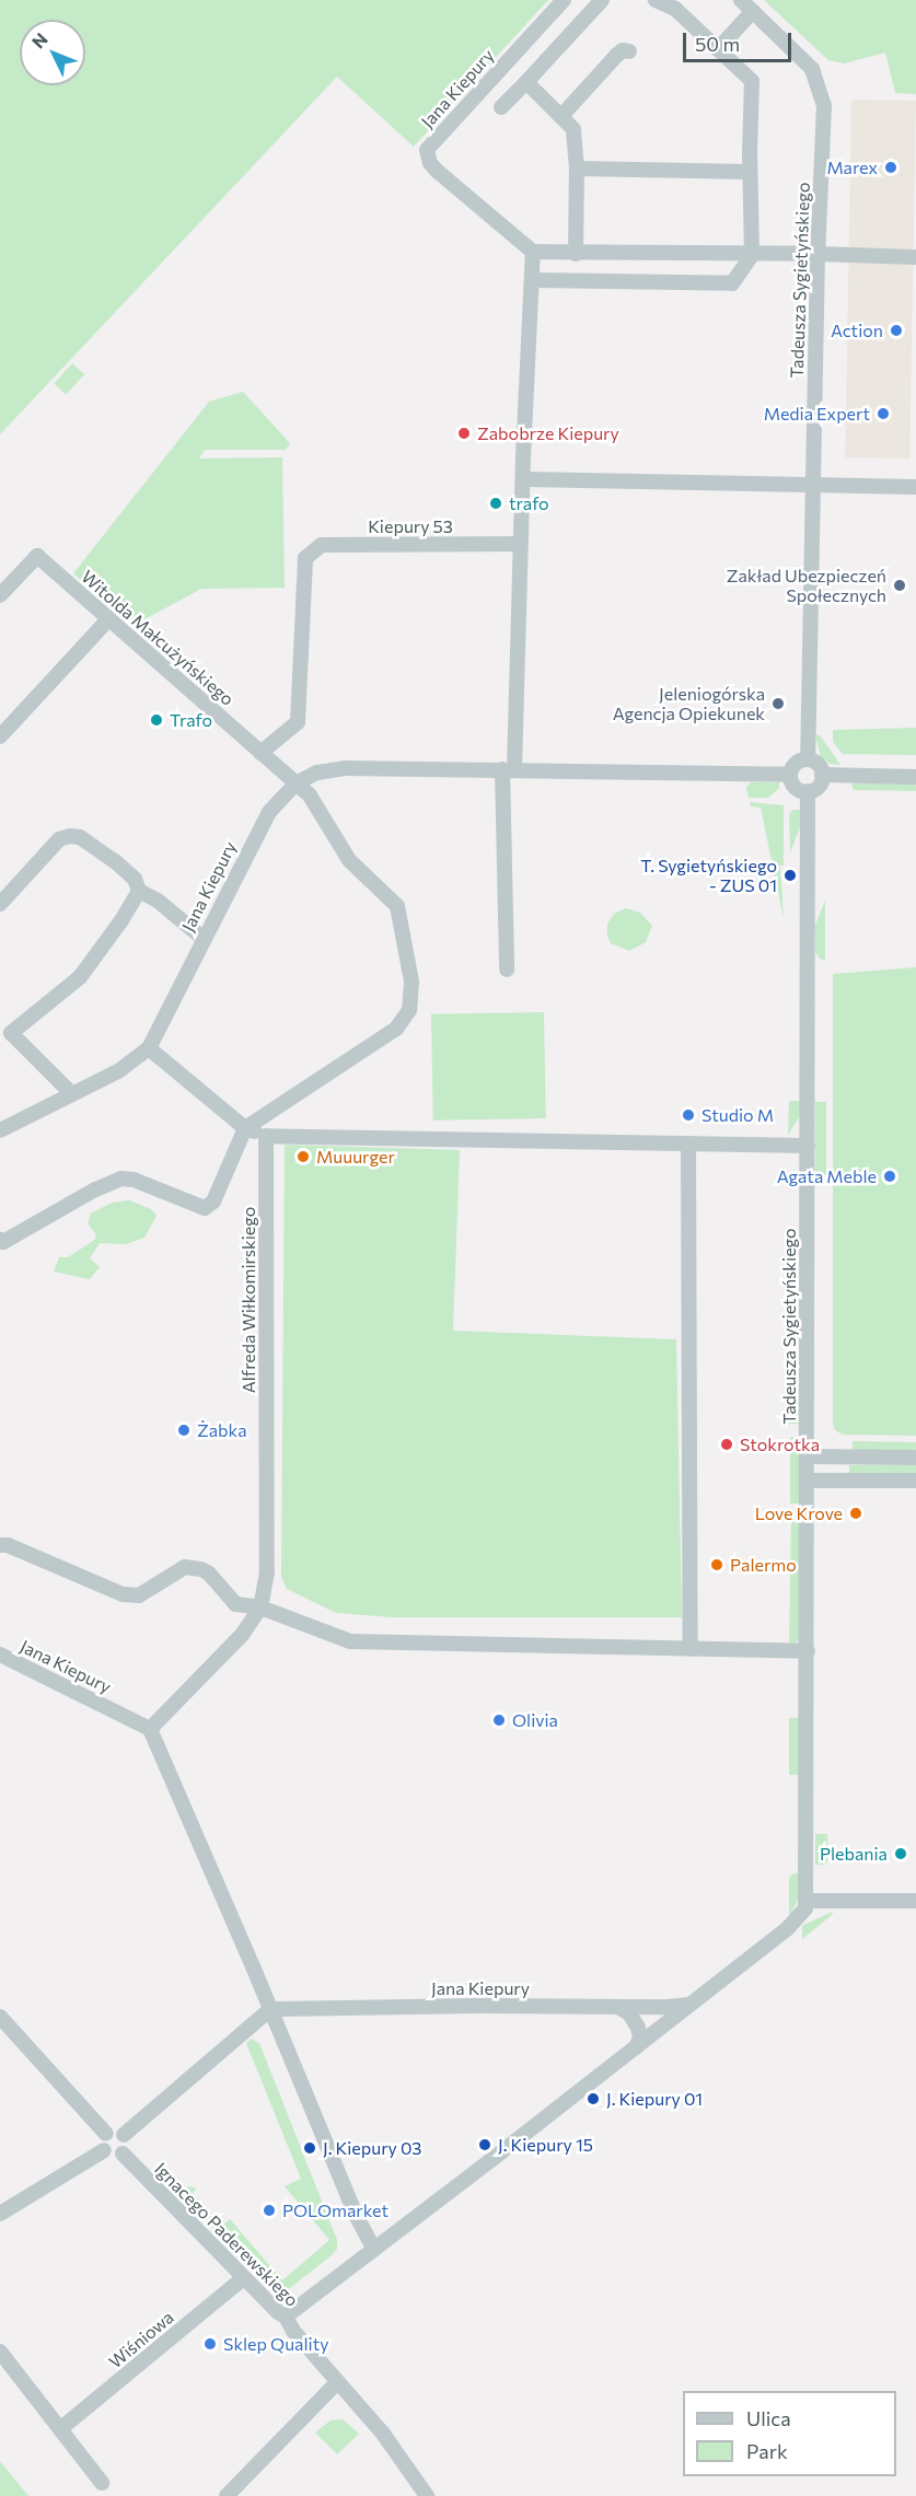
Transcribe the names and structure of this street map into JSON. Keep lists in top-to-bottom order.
{
  "streets": {
    "street": [
      "Jana Kiepury",
      "Tadeusza Sygietyńskiego",
      "Kiepury 53",
      "Witolda Małcużyńskiego",
      "Alfreda Wiłkomirskiego",
      "Ignacego Paderewskiego",
      "Wiśniowa"
    ]
  },
  "crossings": [
    ["Jana Kiepury", "Tadeusza Sygietyńskiego"],
    ["Jana Kiepury", "Witolda Małcużyńskiego"],
    ["Kiepury 53", "Witolda Małcużyńskiego"],
    ["Ignacego Paderewskiego", "Wiśniowa"]
  ],
  "places": [
    "Marex",
    "Action",
    "Media Expert",
    "Zabobrze Kiepury",
    "trafo",
    "Zakład Ubezpieczeń Społecznych",
    "Jeleniogórska Agencja Opiekunek",
    "Trafo",
    "T. Sygietyńskiego - ZUS 01",
    "Studio M",
    "Muuurger",
    "Agata Meble",
    "Żabka",
    "Stokrotka",
    "Love Krove",
    "Palermo",
    "Olivia",
    "Plebania",
    "J. Kiepury 01",
    "J. Kiepury 15",
    "J. Kiepury 03",
    "POLOmarket",
    "Sklep Quality"
  ],
  "legend": ["Ulica", "Park"],
  "scale_bar": "50 m",
  "north": "top left"
}
